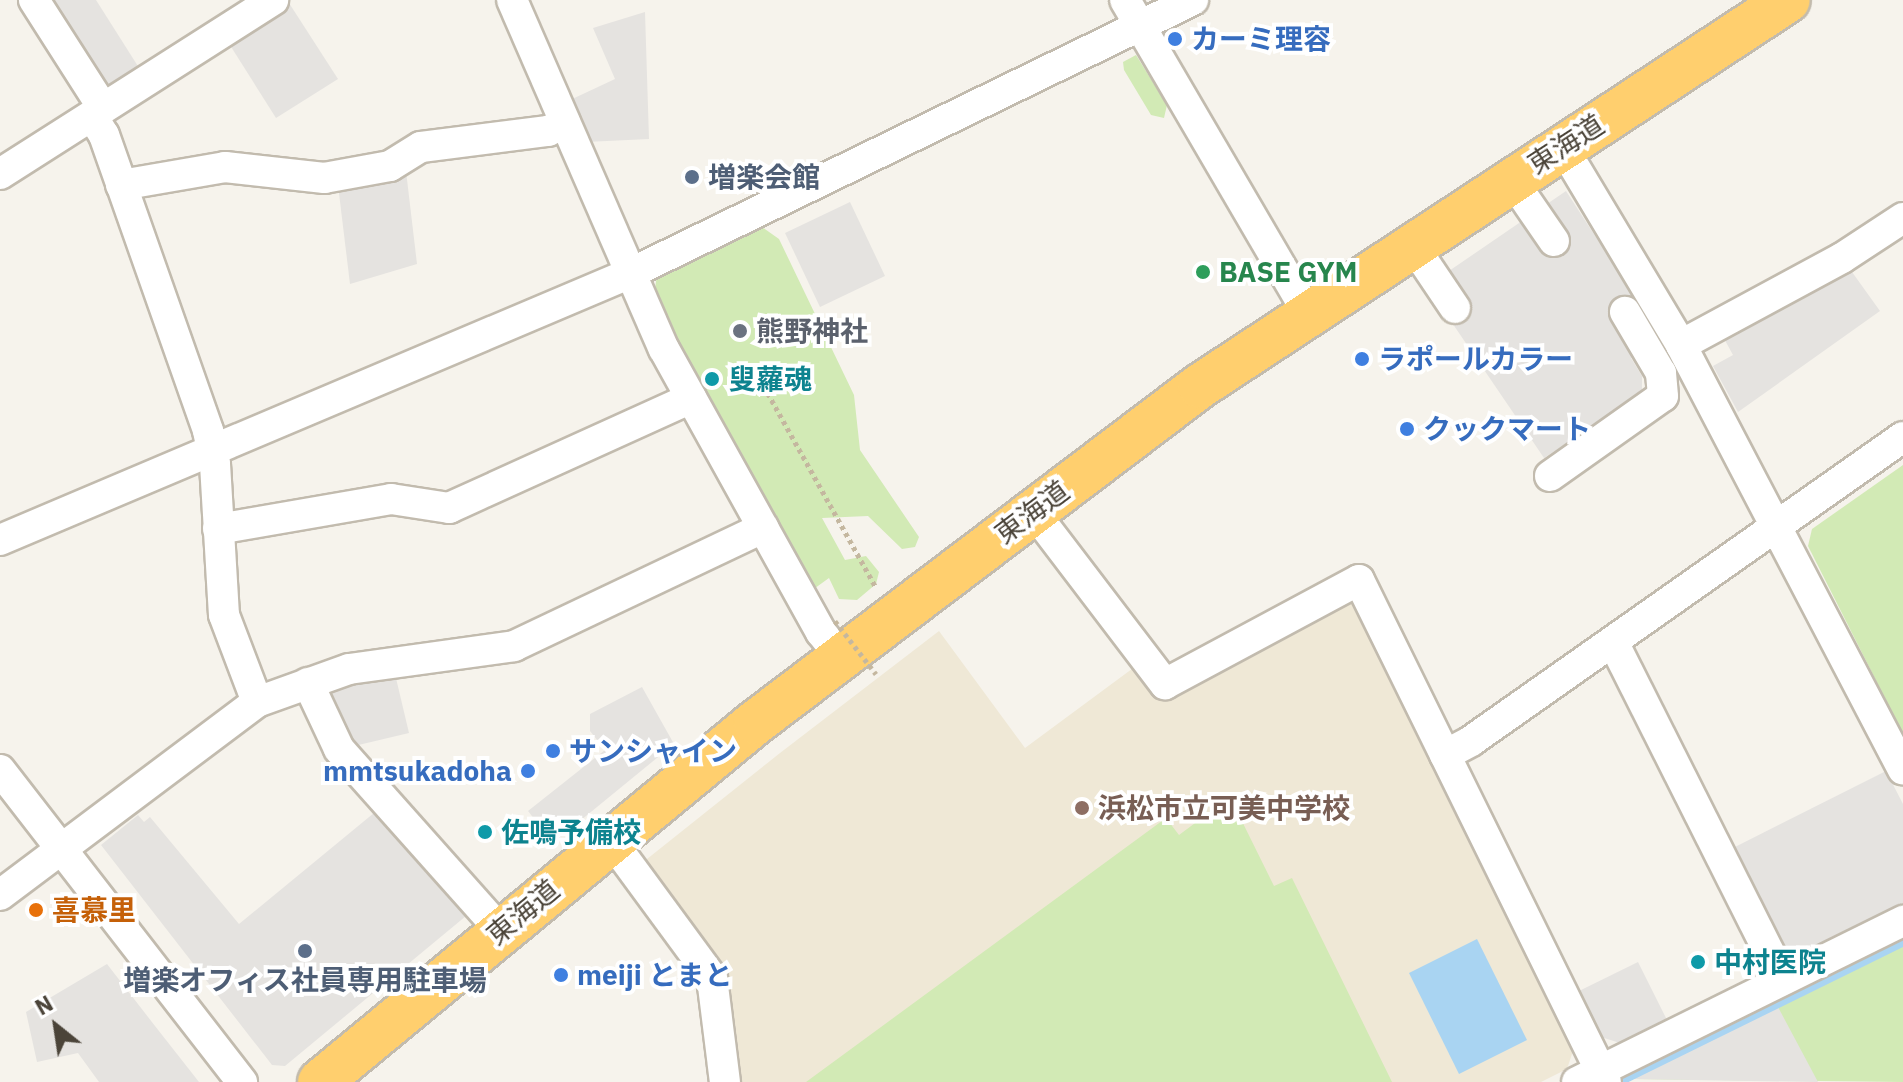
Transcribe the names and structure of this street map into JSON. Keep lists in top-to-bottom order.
{
  "streets": {
    "highway": ["東海道"]
  },
  "places": [
    "カーミ理容",
    "増楽会館",
    "BASE GYM",
    "熊野神社",
    "ラポールカラー",
    "叟蘿魂",
    "クックマート",
    "サンシャイン",
    "mmtsukadoha",
    "浜松市立可美中学校",
    "佐鳴予備校",
    "喜慕里",
    "増楽オフィス社員専用駐車場",
    "中村医院",
    "meiji とまと"
  ],
  "north": "top left"
}
